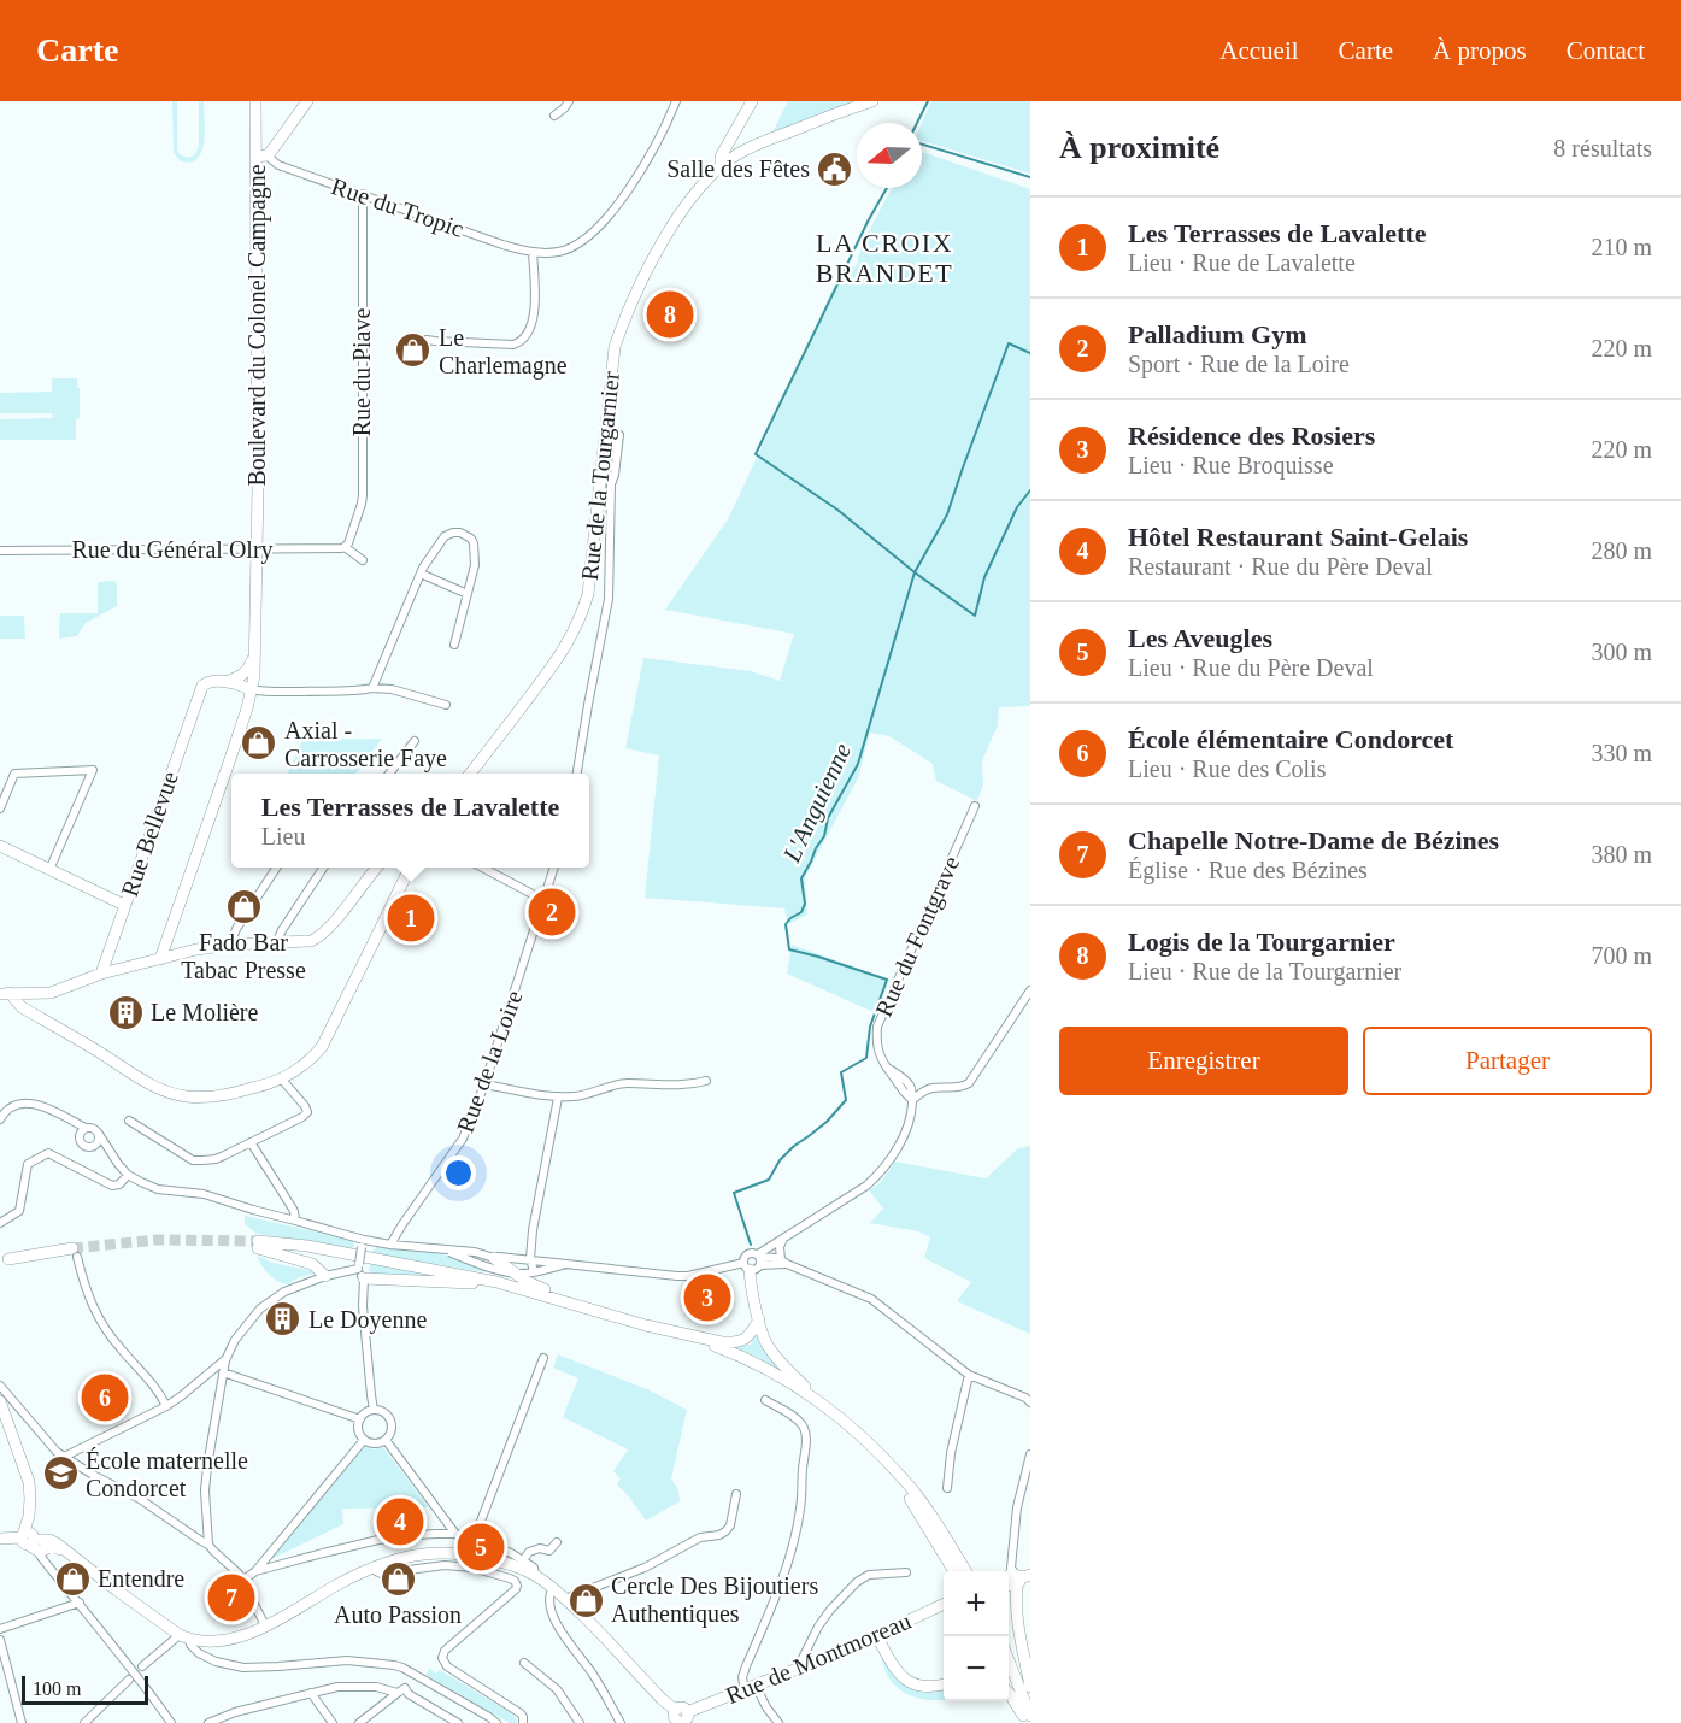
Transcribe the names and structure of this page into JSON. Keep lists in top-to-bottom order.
{
  "streets": {
    "main road": [
      "Boulevard du Colonel Campagne",
      "Rue de la Tourgarnier",
      "Rue Bellevue",
      "Rue de Montmoreau"
    ],
    "street": [
      "Rue du Tropic",
      "Rue du Piave",
      "Rue du Général Olry",
      "Rue du Fontgrave",
      "Rue de la Loire"
    ]
  },
  "crossings": [
    ["Rue du Tropic", "Boulevard du Colonel Campagne"],
    ["Rue du Tropic", "Rue du Piave"],
    ["Boulevard du Colonel Campagne", "Rue du Général Olry"],
    ["Rue du Piave", "Rue du Général Olry"]
  ],
  "districts": ["LA CROIX BRANDET"],
  "water": ["L'Anguienne"],
  "places": {
    "public building": ["Salle des Fêtes"],
    "shop": [
      "Le Charlemagne",
      "Axial - Carrosserie Faye",
      "Fado Bar Tabac Presse",
      "Entendre",
      "Auto Passion",
      "Cercle Des Bijoutiers Authentiques"
    ],
    "building": ["Le Molière", "Le Doyenne"],
    "school or university": ["École maternelle Condorcet"]
  },
  "scale_bar": "100 m",
  "north": "left",
  "page": {
    "header": "Carte",
    "nav": [
      "Accueil",
      "Carte",
      "À propos",
      "Contact"
    ],
    "heading": ["À proximité", "8 résultats"],
    "list": [
      {
        "mark": "1",
        "name": "Les Terrasses de Lavalette",
        "note": "Lieu · Rue de Lavalette",
        "value": "210 m"
      },
      {
        "mark": "2",
        "name": "Palladium Gym",
        "note": "Sport · Rue de la Loire",
        "value": "220 m"
      },
      {
        "mark": "3",
        "name": "Résidence des Rosiers",
        "note": "Lieu · Rue Broquisse",
        "value": "220 m"
      },
      {
        "mark": "4",
        "name": "Hôtel Restaurant Saint-Gelais",
        "note": "Restaurant · Rue du Père Deval",
        "value": "280 m"
      },
      {
        "mark": "5",
        "name": "Les Aveugles",
        "note": "Lieu · Rue du Père Deval",
        "value": "300 m"
      },
      {
        "mark": "6",
        "name": "École élémentaire Condorcet",
        "note": "Lieu · Rue des Colis",
        "value": "330 m"
      },
      {
        "mark": "7",
        "name": "Chapelle Notre-Dame de Bézines",
        "note": "Église · Rue des Bézines",
        "value": "380 m"
      },
      {
        "mark": "8",
        "name": "Logis de la Tourgarnier",
        "note": "Lieu · Rue de la Tourgarnier",
        "value": "700 m"
      }
    ],
    "pins": [
      "8",
      "2",
      "1",
      "3",
      "6",
      "4",
      "5",
      "7"
    ],
    "popup": ["Les Terrasses de Lavalette", "Lieu"],
    "buttons": ["Enregistrer", "Partager"],
    "map_buttons": ["+", "−"],
    "scale": "100 m"
  }
}
